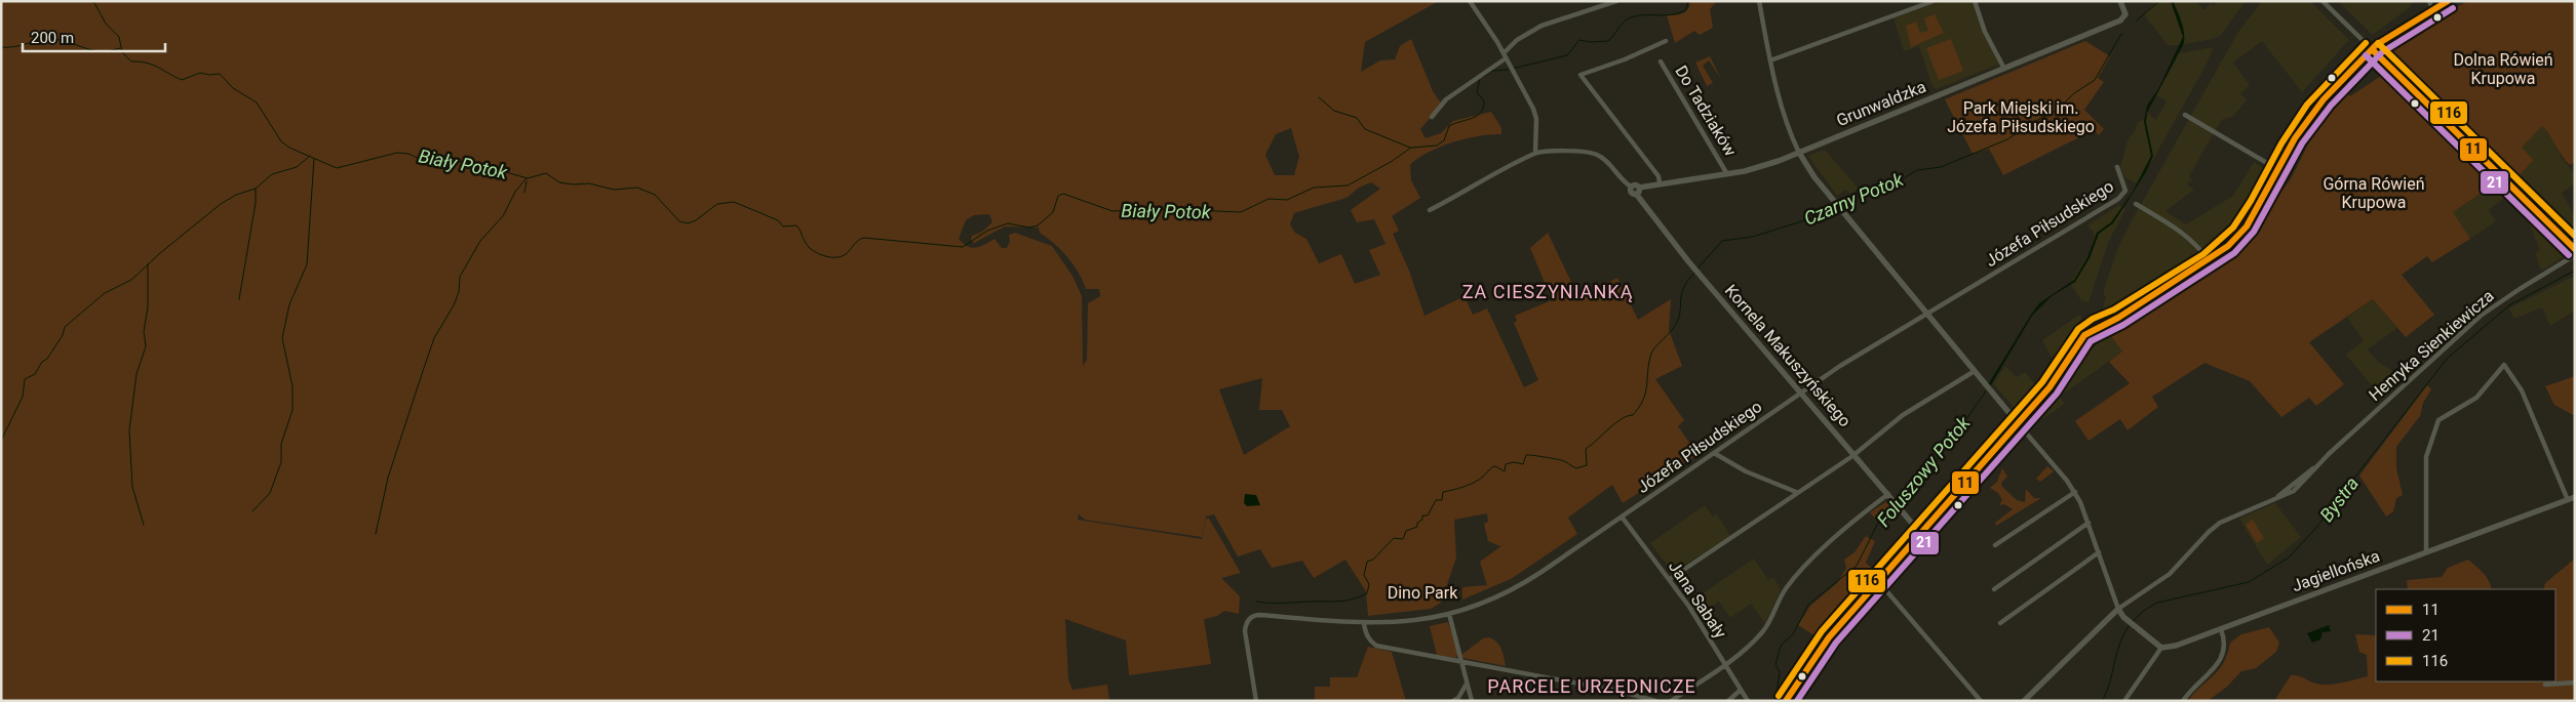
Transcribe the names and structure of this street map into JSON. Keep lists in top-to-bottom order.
{
  "streets": {
    "street": [
      "Grunwaldzka",
      "Do Tadziaków",
      "Józefa Piłsudskiego",
      "Henryka Sienkiewicza",
      "Kornela Makuszyńskiego",
      "Jagiellońska",
      "Jana Sabały"
    ]
  },
  "crossings": [
    ["Grunwaldzka", "Do Tadziaków"],
    ["Grunwaldzka", "Kornela Makuszyńskiego"],
    ["Józefa Piłsudskiego", "Kornela Makuszyńskiego"],
    ["Józefa Piłsudskiego", "Jana Sabały"]
  ],
  "districts": ["ZA CIESZYNIANKĄ", "PARCELE URZĘDNICZE"],
  "water": [
    "Biały Potok",
    "Czarny Potok",
    "Foluszowy Potok",
    "Bystra"
  ],
  "parks": [
    "Dolna Rówień Krupowa",
    "Park Miejski im. Józefa Piłsudskiego",
    "Górna Rówień Krupowa",
    "Dino Park"
  ],
  "lines": ["transit line 11", "transit line 21", "transit line 116"],
  "legend": ["11", "21", "116"],
  "scale_bar": "200 m"
}
